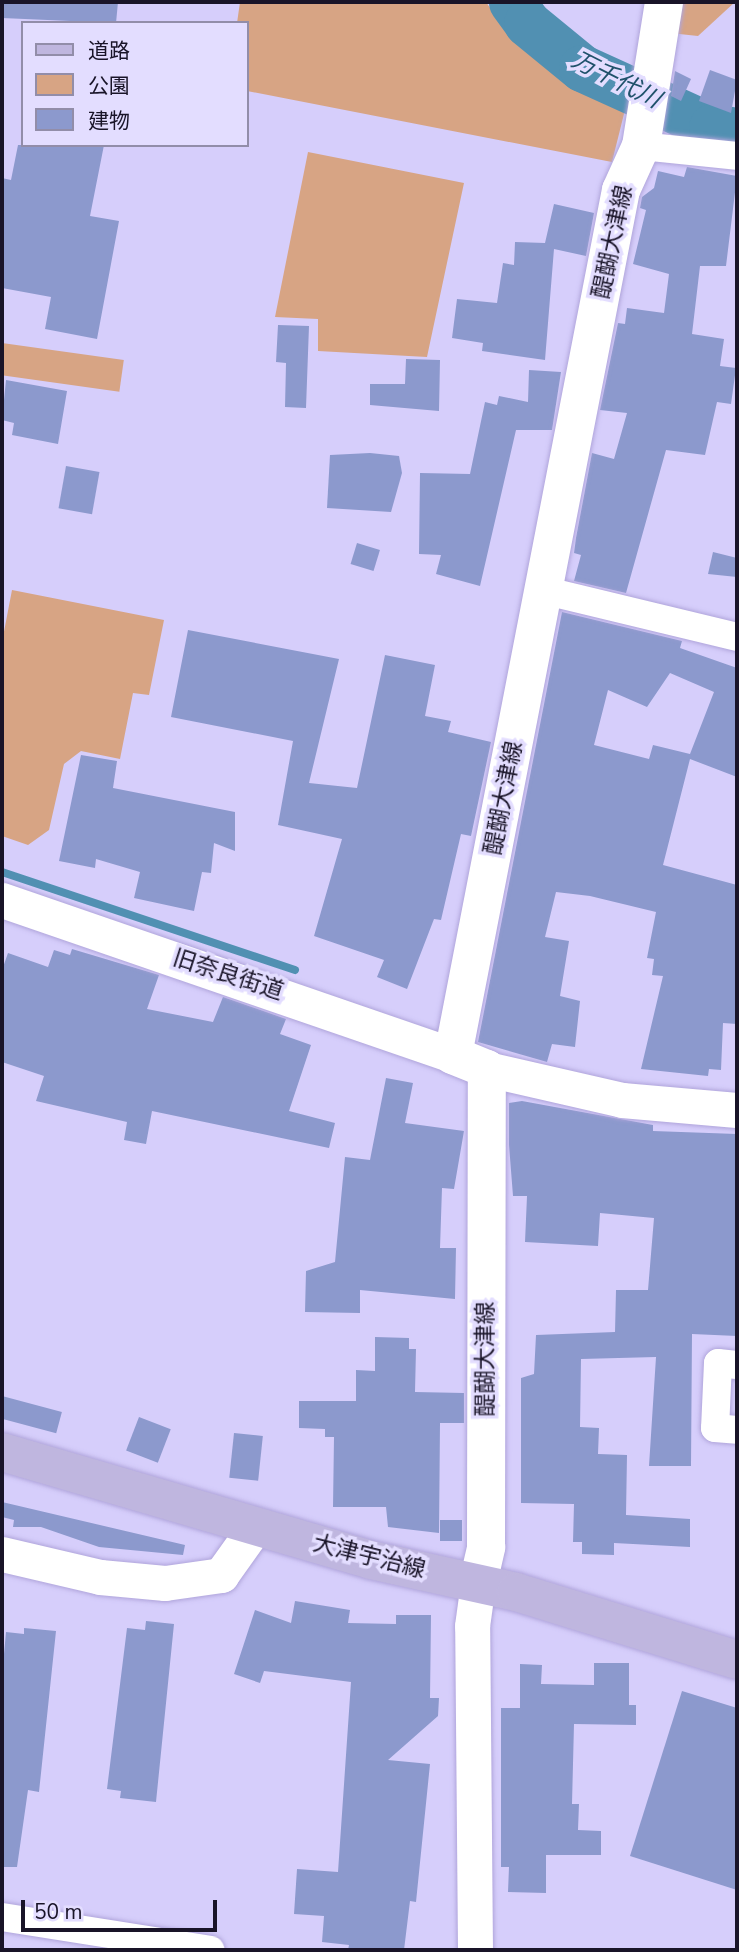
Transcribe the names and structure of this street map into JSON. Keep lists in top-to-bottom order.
{
  "streets": {
    "main road": ["醍醐大津線", "大津宇治線"],
    "street": ["旧奈良街道"]
  },
  "crossings": [
    ["醍醐大津線", "旧奈良街道"],
    ["醍醐大津線", "大津宇治線"]
  ],
  "water": ["万千代川"],
  "legend": ["道路", "公園", "建物"],
  "scale_bar": "50 m"
}
